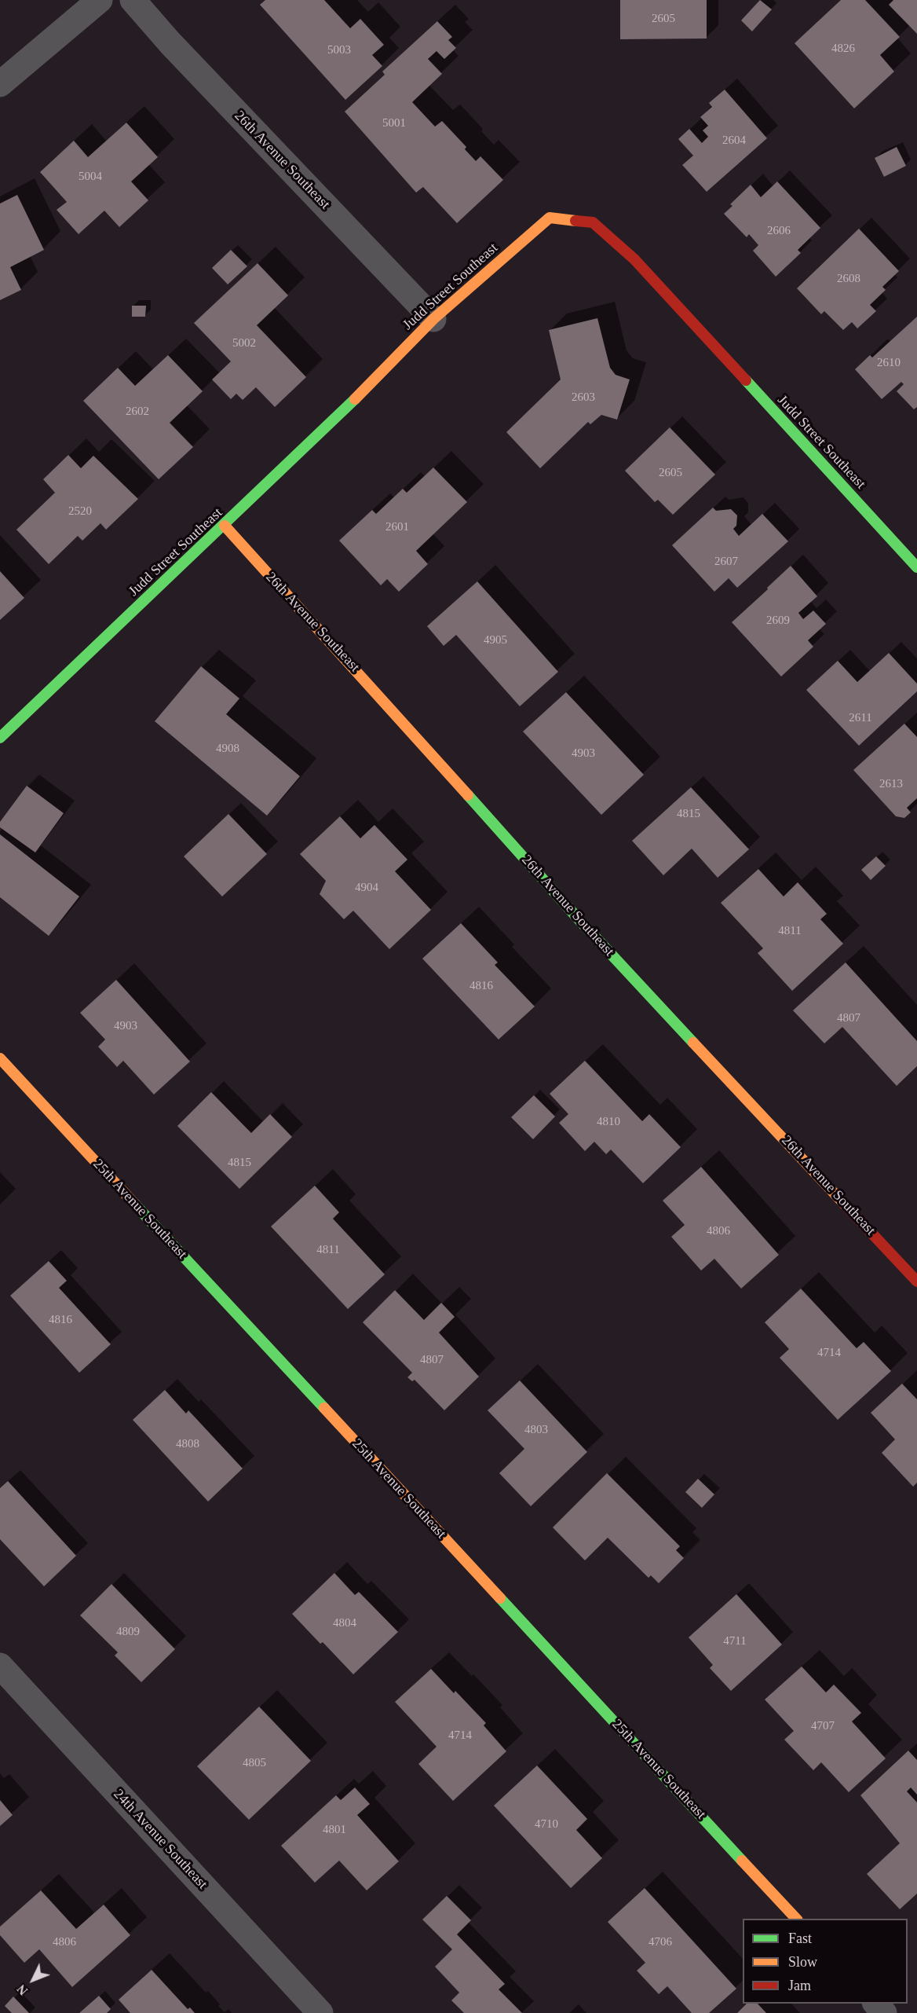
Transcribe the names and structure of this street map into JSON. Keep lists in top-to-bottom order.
{
  "streets": {
    "street": [
      "26th Avenue Southeast",
      "Judd Street Southeast",
      "25th Avenue Southeast",
      "24th Avenue Southeast"
    ]
  },
  "crossings": [
    ["26th Avenue Southeast", "Judd Street Southeast"]
  ],
  "house_numbers": [
    "2605",
    "4826",
    "5003",
    "5001",
    "2604",
    "5004",
    "2606",
    "2608",
    "5002",
    "2610",
    "2603",
    "2602",
    "2605",
    "2520",
    "2601",
    "2607",
    "2609",
    "4905",
    "2611",
    "4908",
    "4903",
    "2613",
    "4815",
    "4904",
    "4811",
    "4816",
    "4807",
    "4903",
    "4810",
    "4815",
    "4806",
    "4811",
    "4816",
    "4714",
    "4807",
    "4803",
    "4808",
    "4804",
    "4809",
    "4711",
    "4707",
    "4714",
    "4805",
    "4710",
    "4801",
    "4806",
    "4706"
  ],
  "legend": ["Fast", "Slow", "Jam"],
  "north": "bottom left"
}
